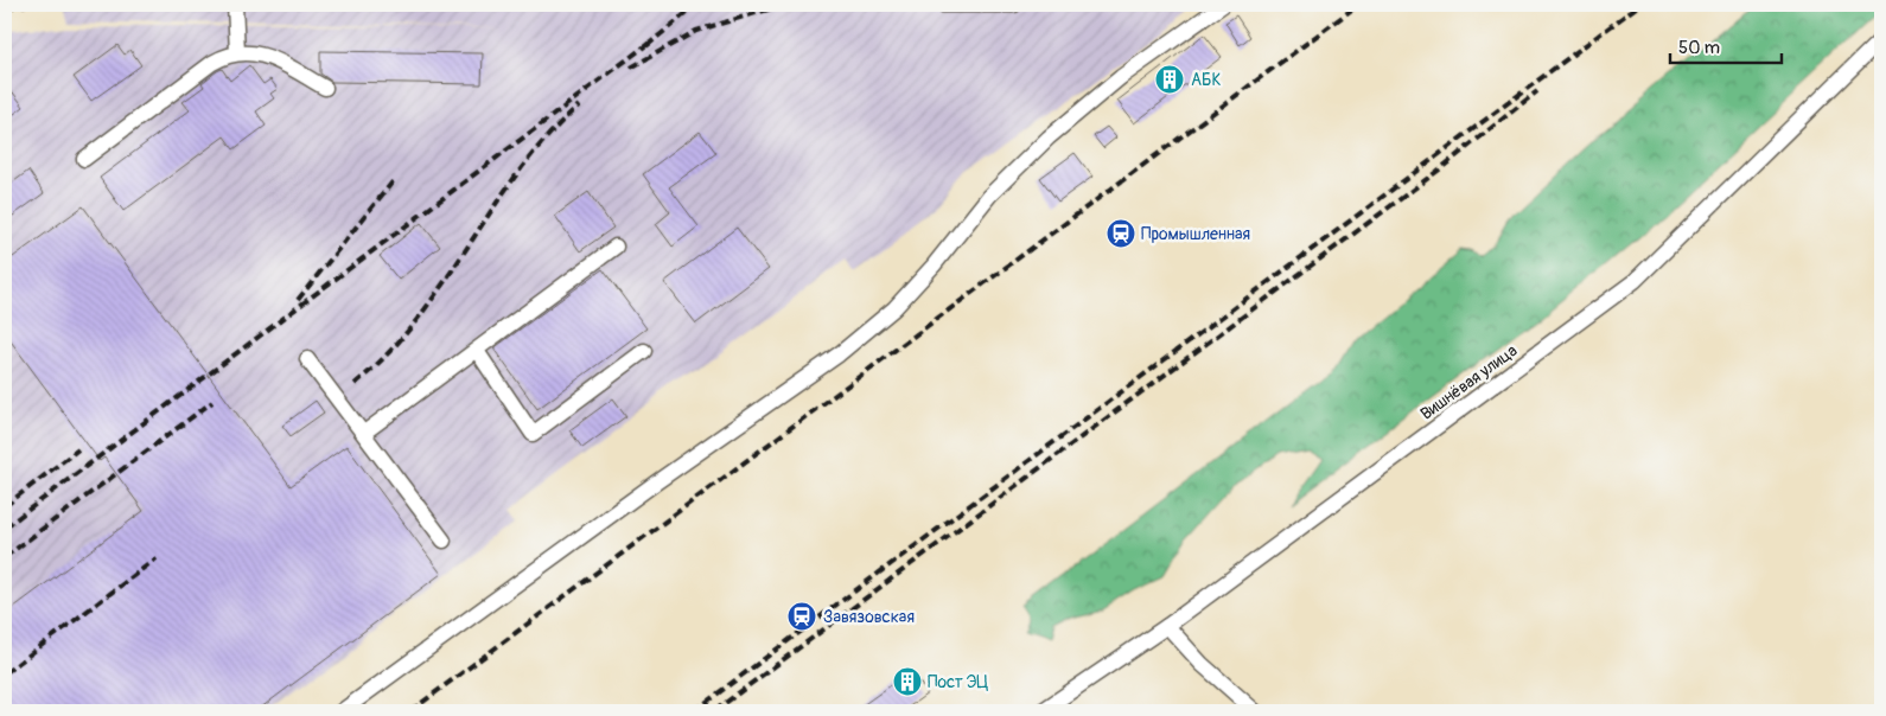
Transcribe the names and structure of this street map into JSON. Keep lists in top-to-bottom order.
{
  "streets": {
    "street": ["Вишнёвая улица"]
  },
  "places": {
    "building": ["АБК", "Пост ЭЦ"],
    "station": ["Промышленная", "Завязовская"]
  },
  "scale_bar": "50 m"
}
